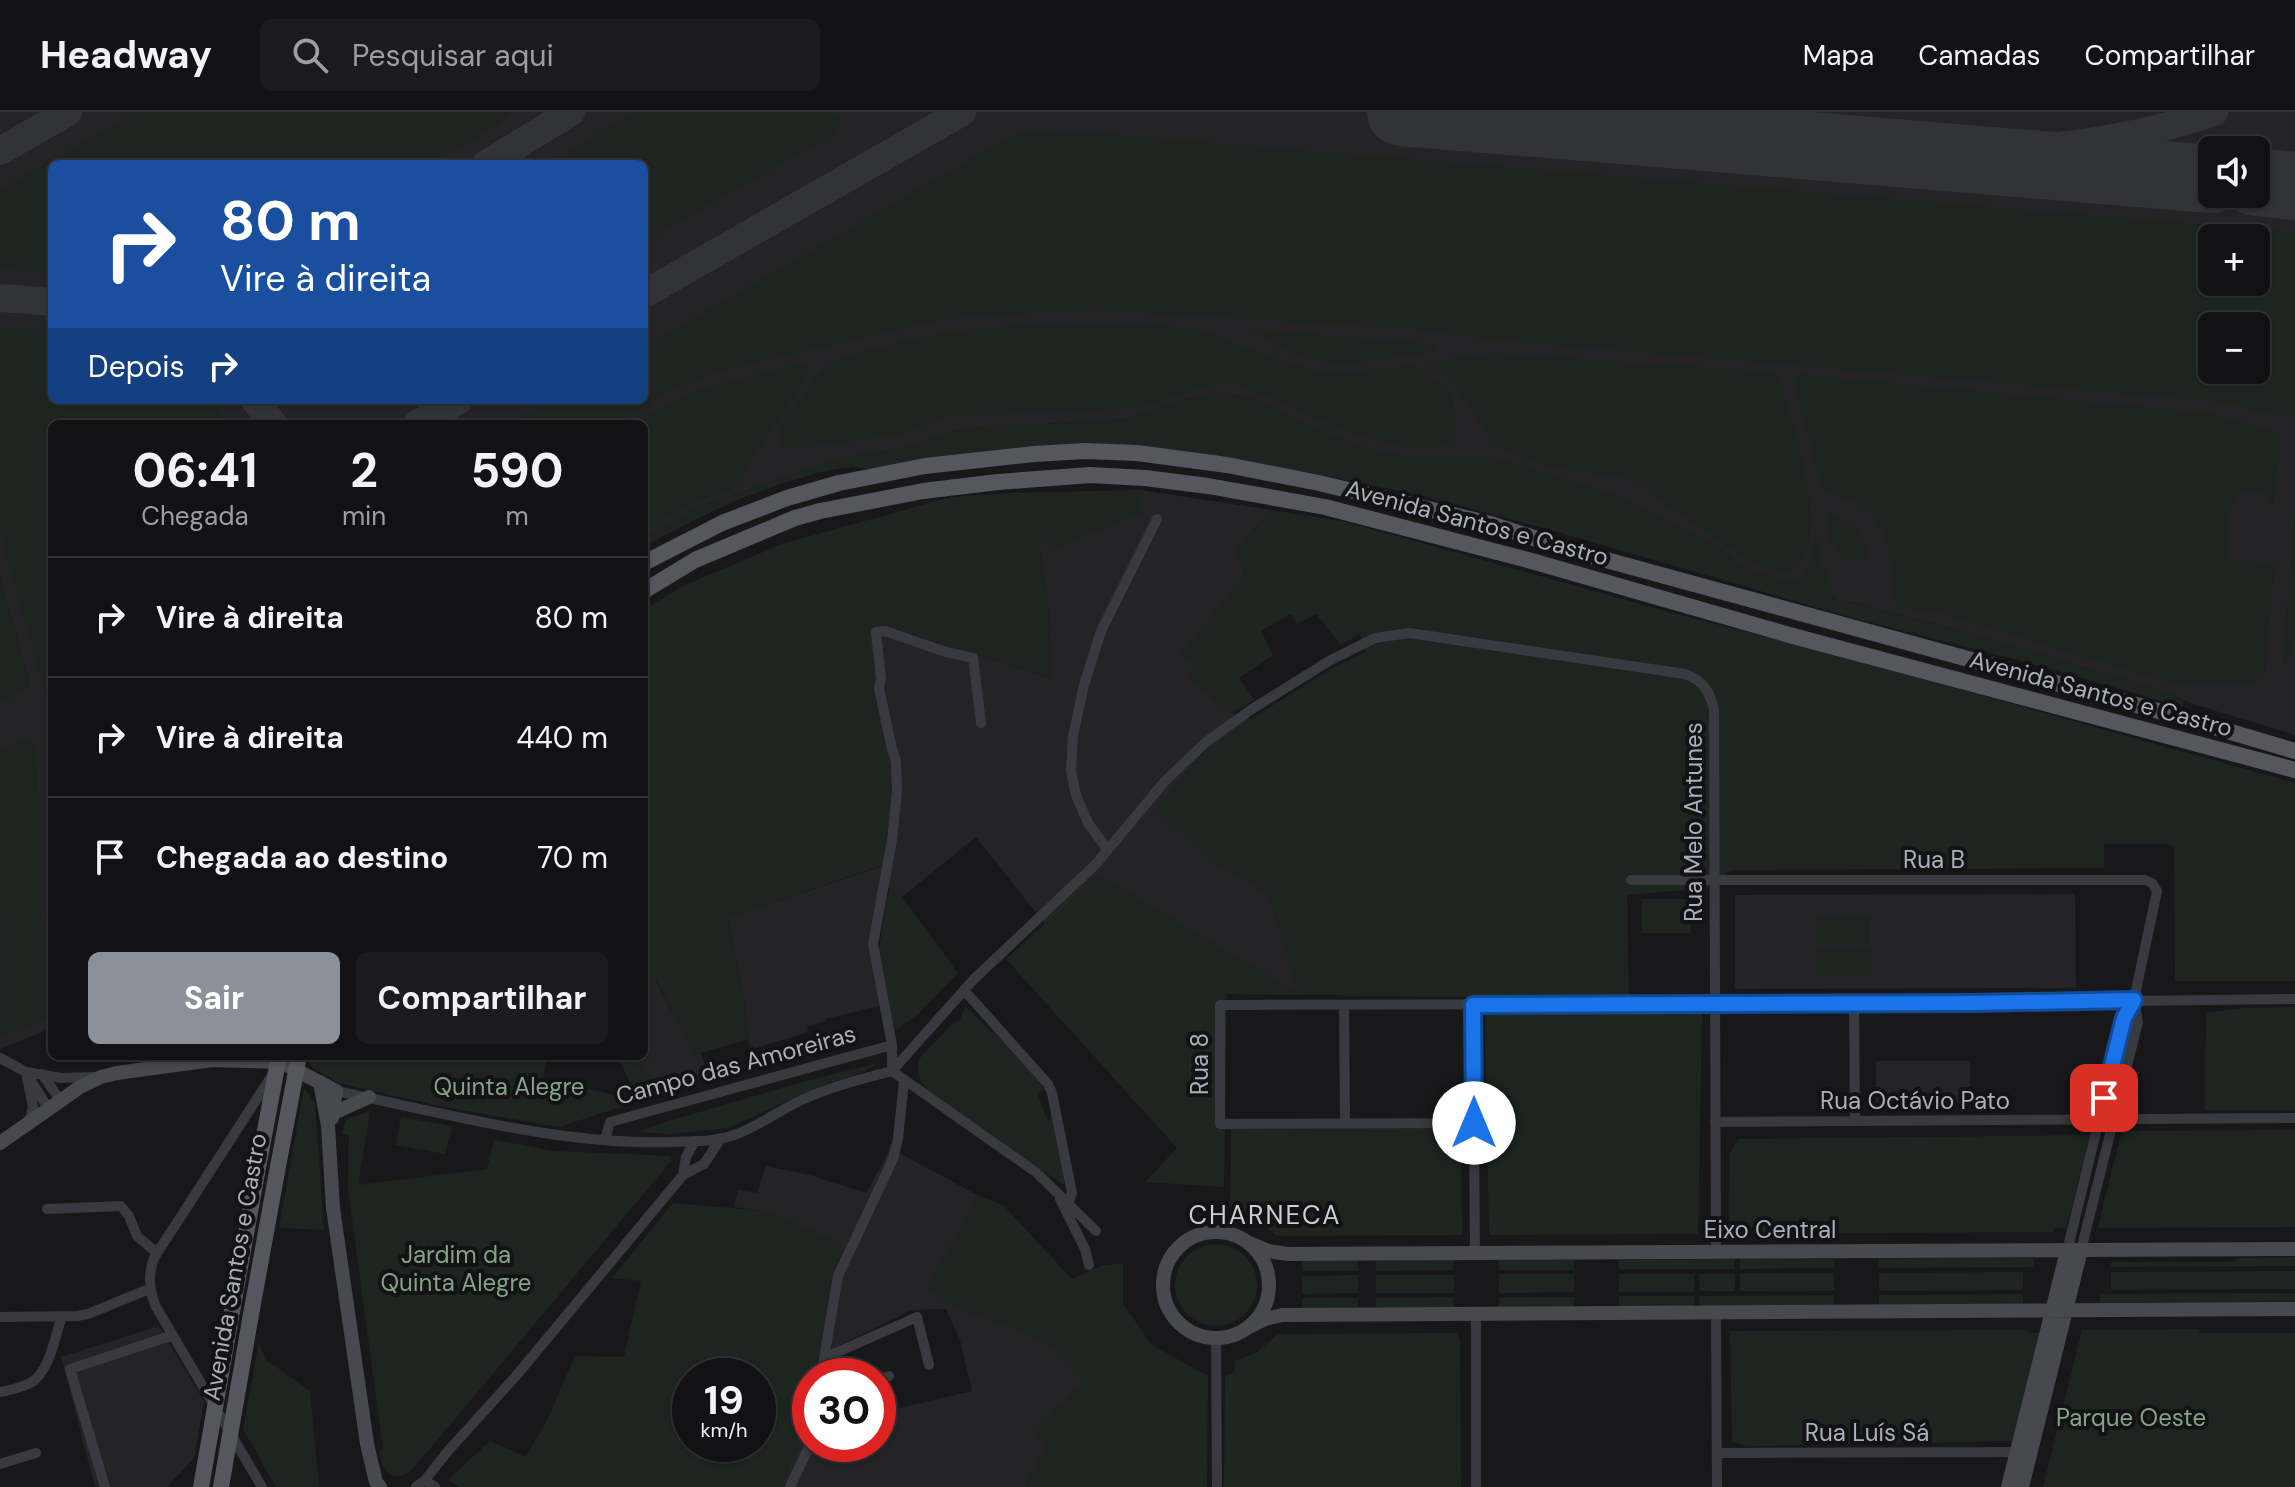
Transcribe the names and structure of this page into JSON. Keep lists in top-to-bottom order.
{
  "streets": {
    "main road": ["Avenida Santos e Castro", "Eixo Central"],
    "street": [
      "Rua Melo Antunes",
      "Rua B",
      "Rua 8",
      "Campo das Amoreiras",
      "Rua Octávio Pato",
      "Rua Luís Sá"
    ]
  },
  "crossings": [
    ["Rua Melo Antunes", "Rua B"],
    ["Rua Melo Antunes", "Rua Octávio Pato"],
    ["Rua Melo Antunes", "Eixo Central"]
  ],
  "districts": ["CHARNECA"],
  "parks": ["Quinta Alegre", "Jardim da Quinta Alegre", "Parque Oeste"],
  "page": {
    "header": "Headway",
    "search": "Pesquisar aqui",
    "nav": ["Mapa", "Camadas", "Compartilhar"],
    "map_buttons": ["+", "−"],
    "turn": ["80 m", "Vire à direita"],
    "then": "Depois",
    "eta": [
      "06:41",
      "Chegada",
      "2",
      "min",
      "590",
      "m"
    ],
    "list": [
      {
        "name": "Vire à direita",
        "value": "80 m"
      },
      {
        "name": "Vire à direita",
        "value": "440 m"
      },
      {
        "name": "Chegada ao destino",
        "value": "70 m"
      }
    ],
    "buttons": ["Sair", "Compartilhar"],
    "speed": "19 km/h",
    "limit": "30"
  }
}
